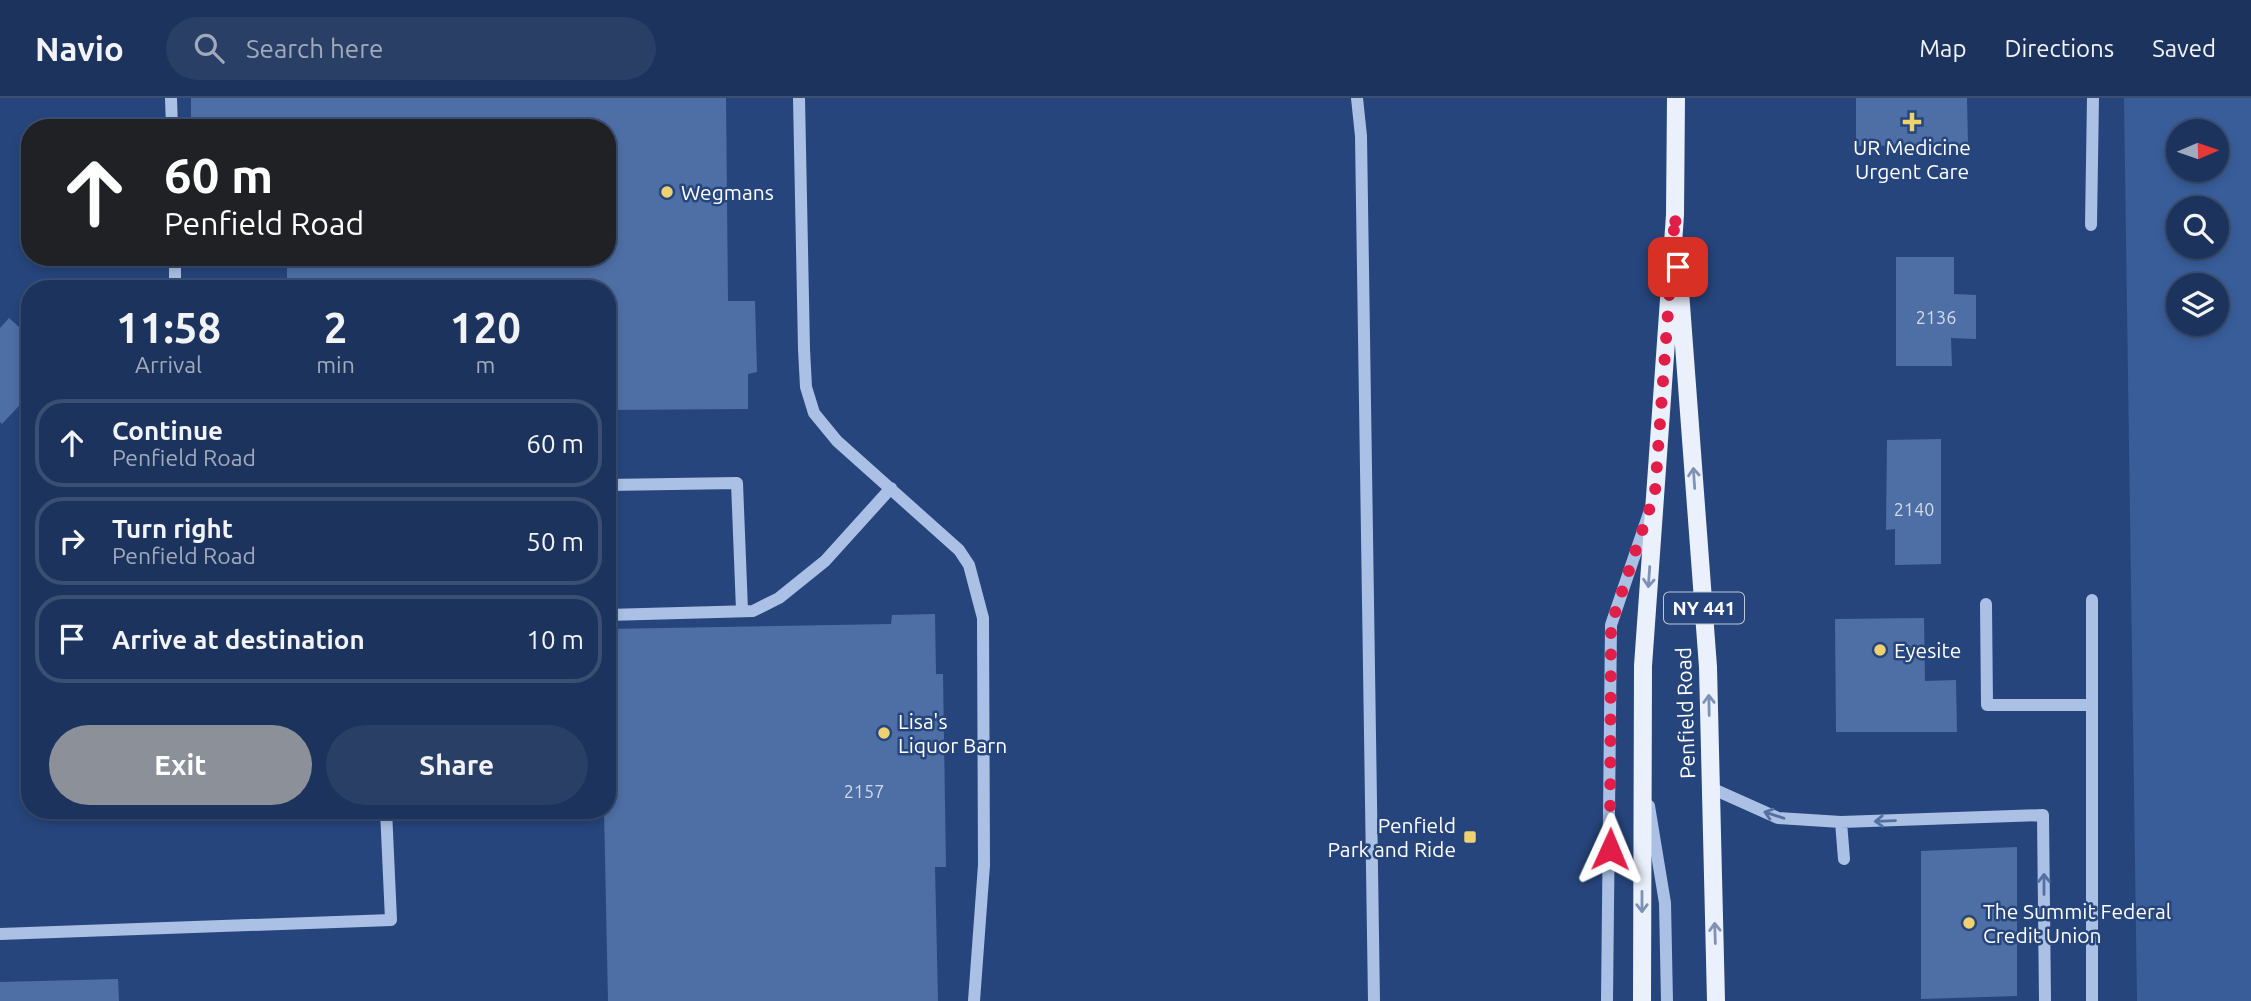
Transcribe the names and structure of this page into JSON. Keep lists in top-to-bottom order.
{
  "streets": {
    "main road": ["NY 441", "Penfield Road"]
  },
  "places": {
    "health": ["UR Medicine Urgent Care"],
    "other": [
      "Wegmans",
      "Eyesite",
      "Lisa's Liquor Barn",
      "The Summit Federal Credit Union"
    ],
    "transit": ["Penfield Park and Ride"]
  },
  "house_numbers": ["2136", "2140", "2157"],
  "north": "right",
  "page": {
    "header": "Navio",
    "search": "Search here",
    "nav": ["Map", "Directions", "Saved"],
    "turn": ["60 m", "Penfield Road"],
    "eta": [
      "11:58",
      "Arrival",
      "2",
      "min",
      "120",
      "m"
    ],
    "list": [
      {
        "name": "Continue",
        "note": "Penfield Road",
        "value": "60 m"
      },
      {
        "name": "Turn right",
        "note": "Penfield Road",
        "value": "50 m"
      },
      {
        "name": "Arrive at destination",
        "value": "10 m"
      }
    ],
    "buttons": ["Exit", "Share"]
  }
}
